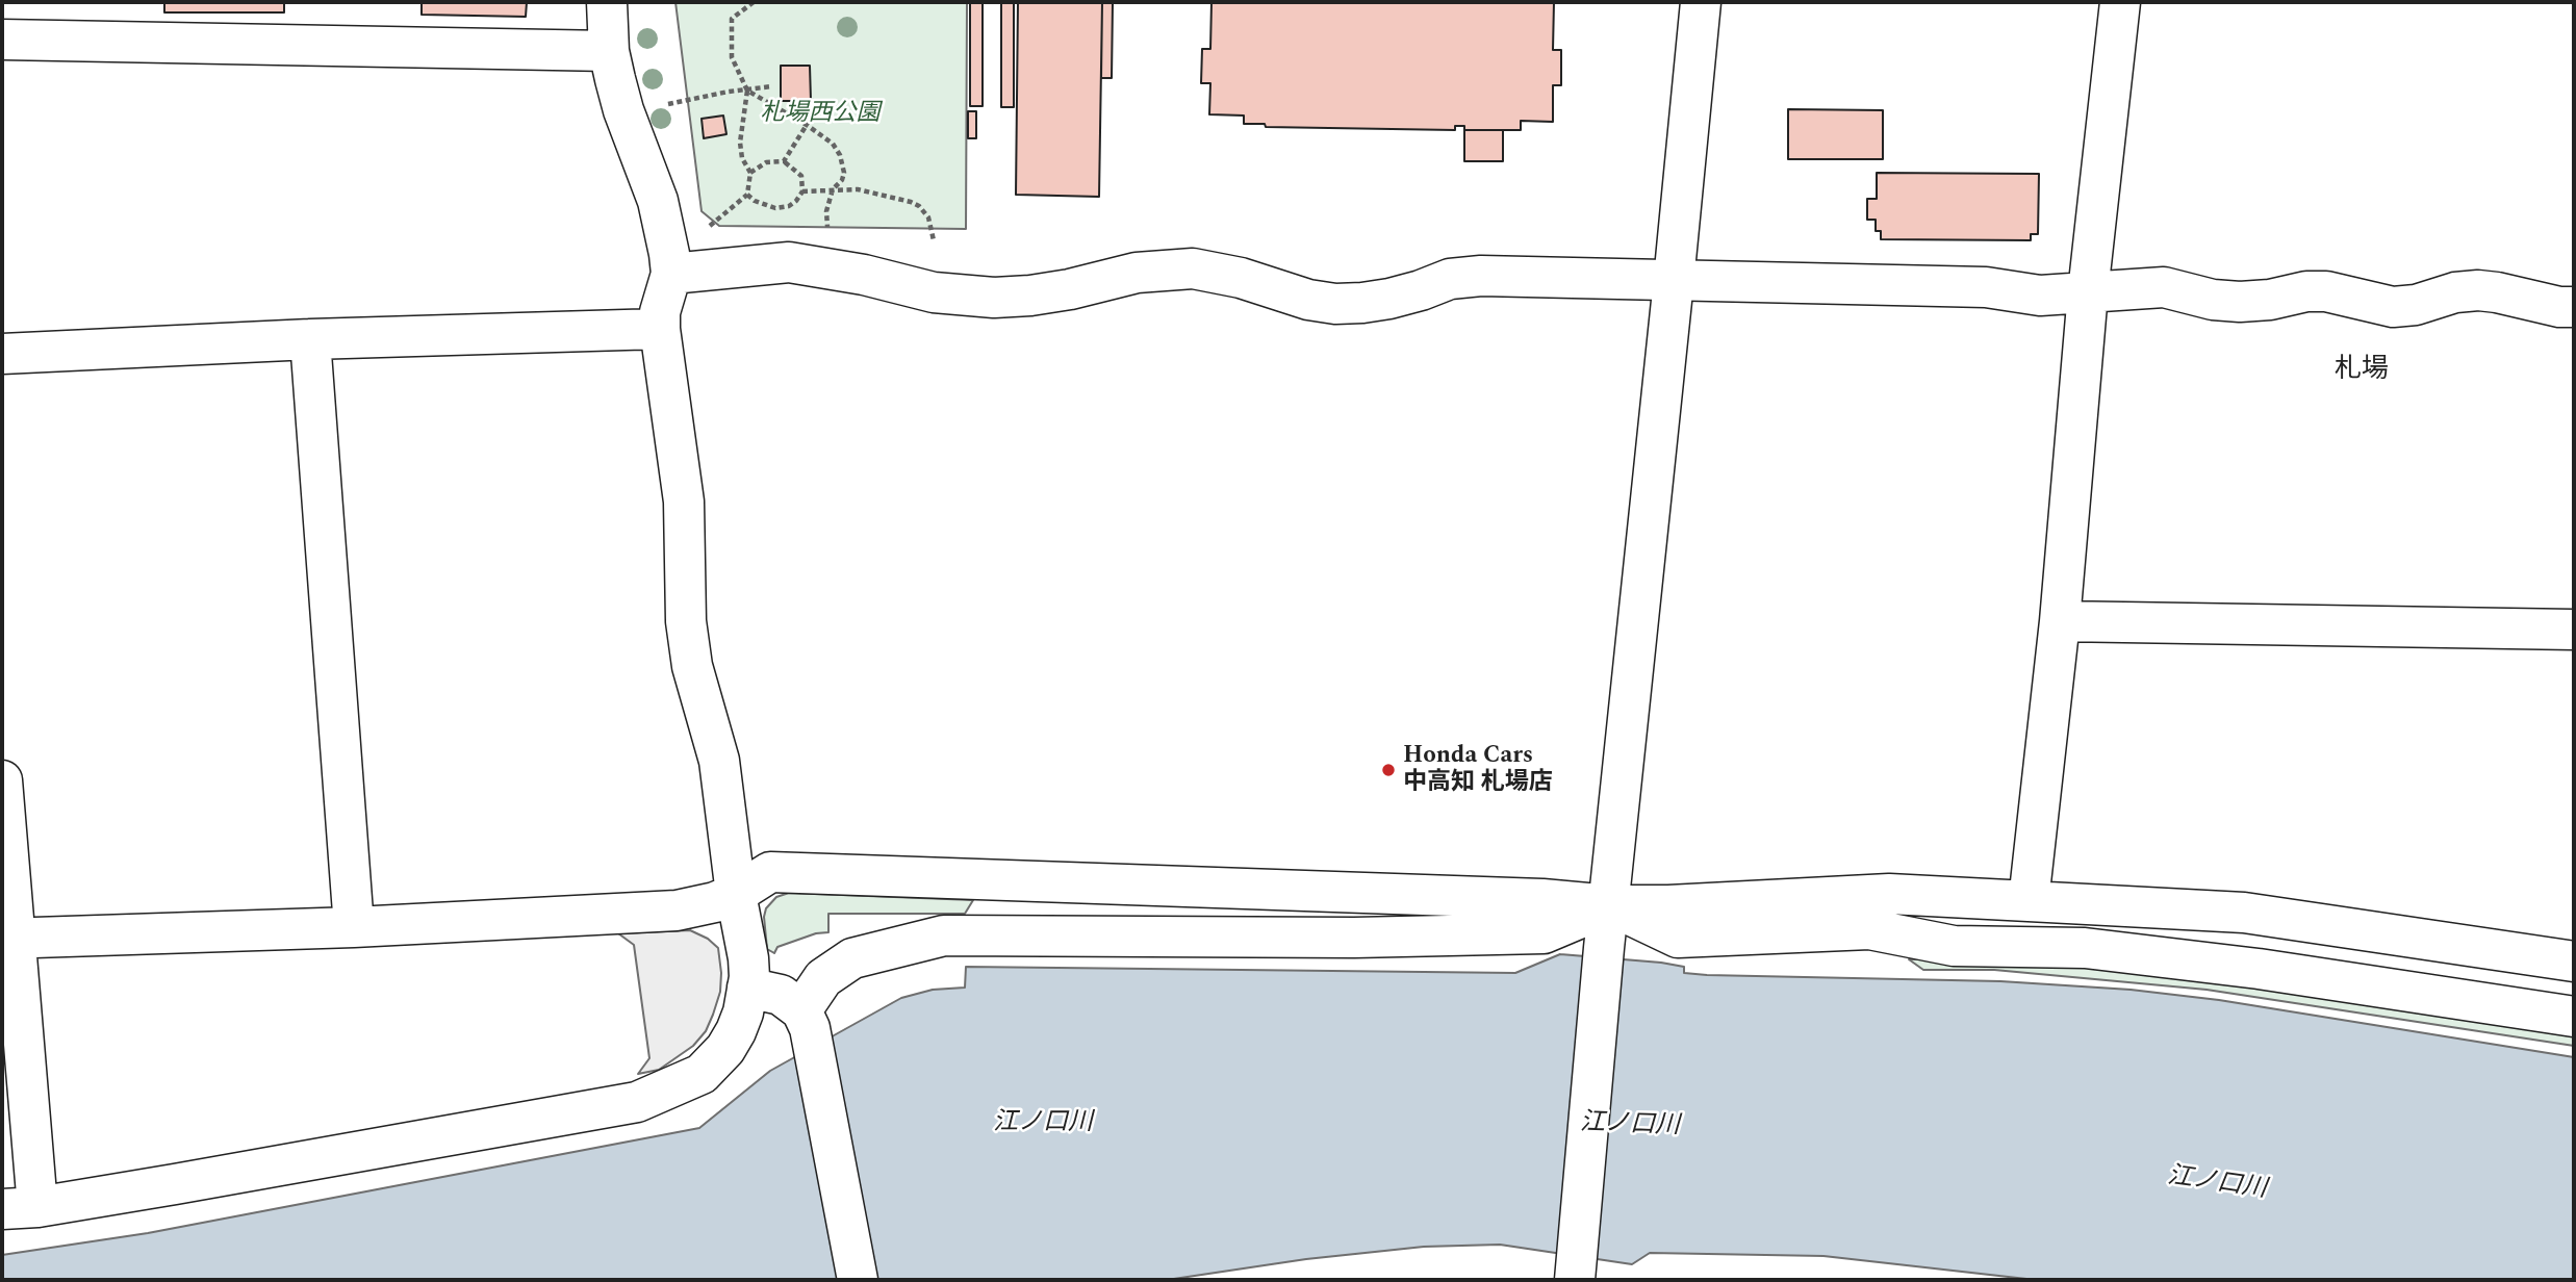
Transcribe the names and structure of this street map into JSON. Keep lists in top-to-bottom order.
{
  "districts": ["札場"],
  "water": ["江ノ口川"],
  "parks": ["札場西公園"],
  "places": ["Honda Cars 中高知 札場店"]
}
